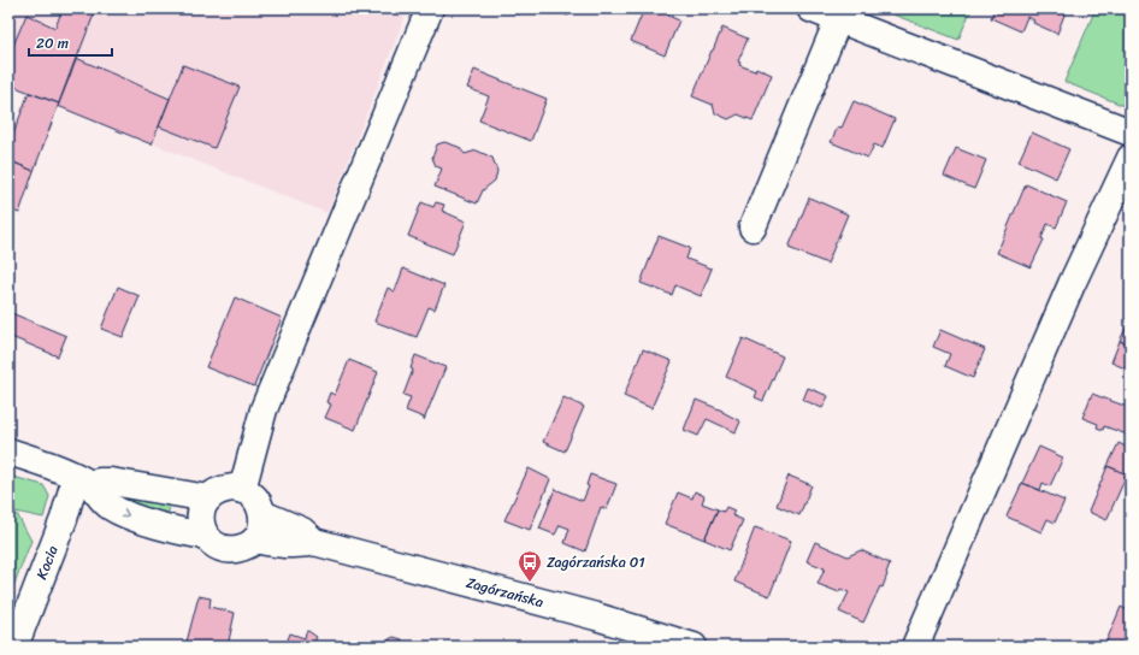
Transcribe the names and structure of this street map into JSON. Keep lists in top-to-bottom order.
{
  "streets": {
    "street": ["Kocia", "Zagórzańska"]
  },
  "places": {
    "bus stop": ["Zagórzańska 01"]
  },
  "scale_bar": "20 m"
}
